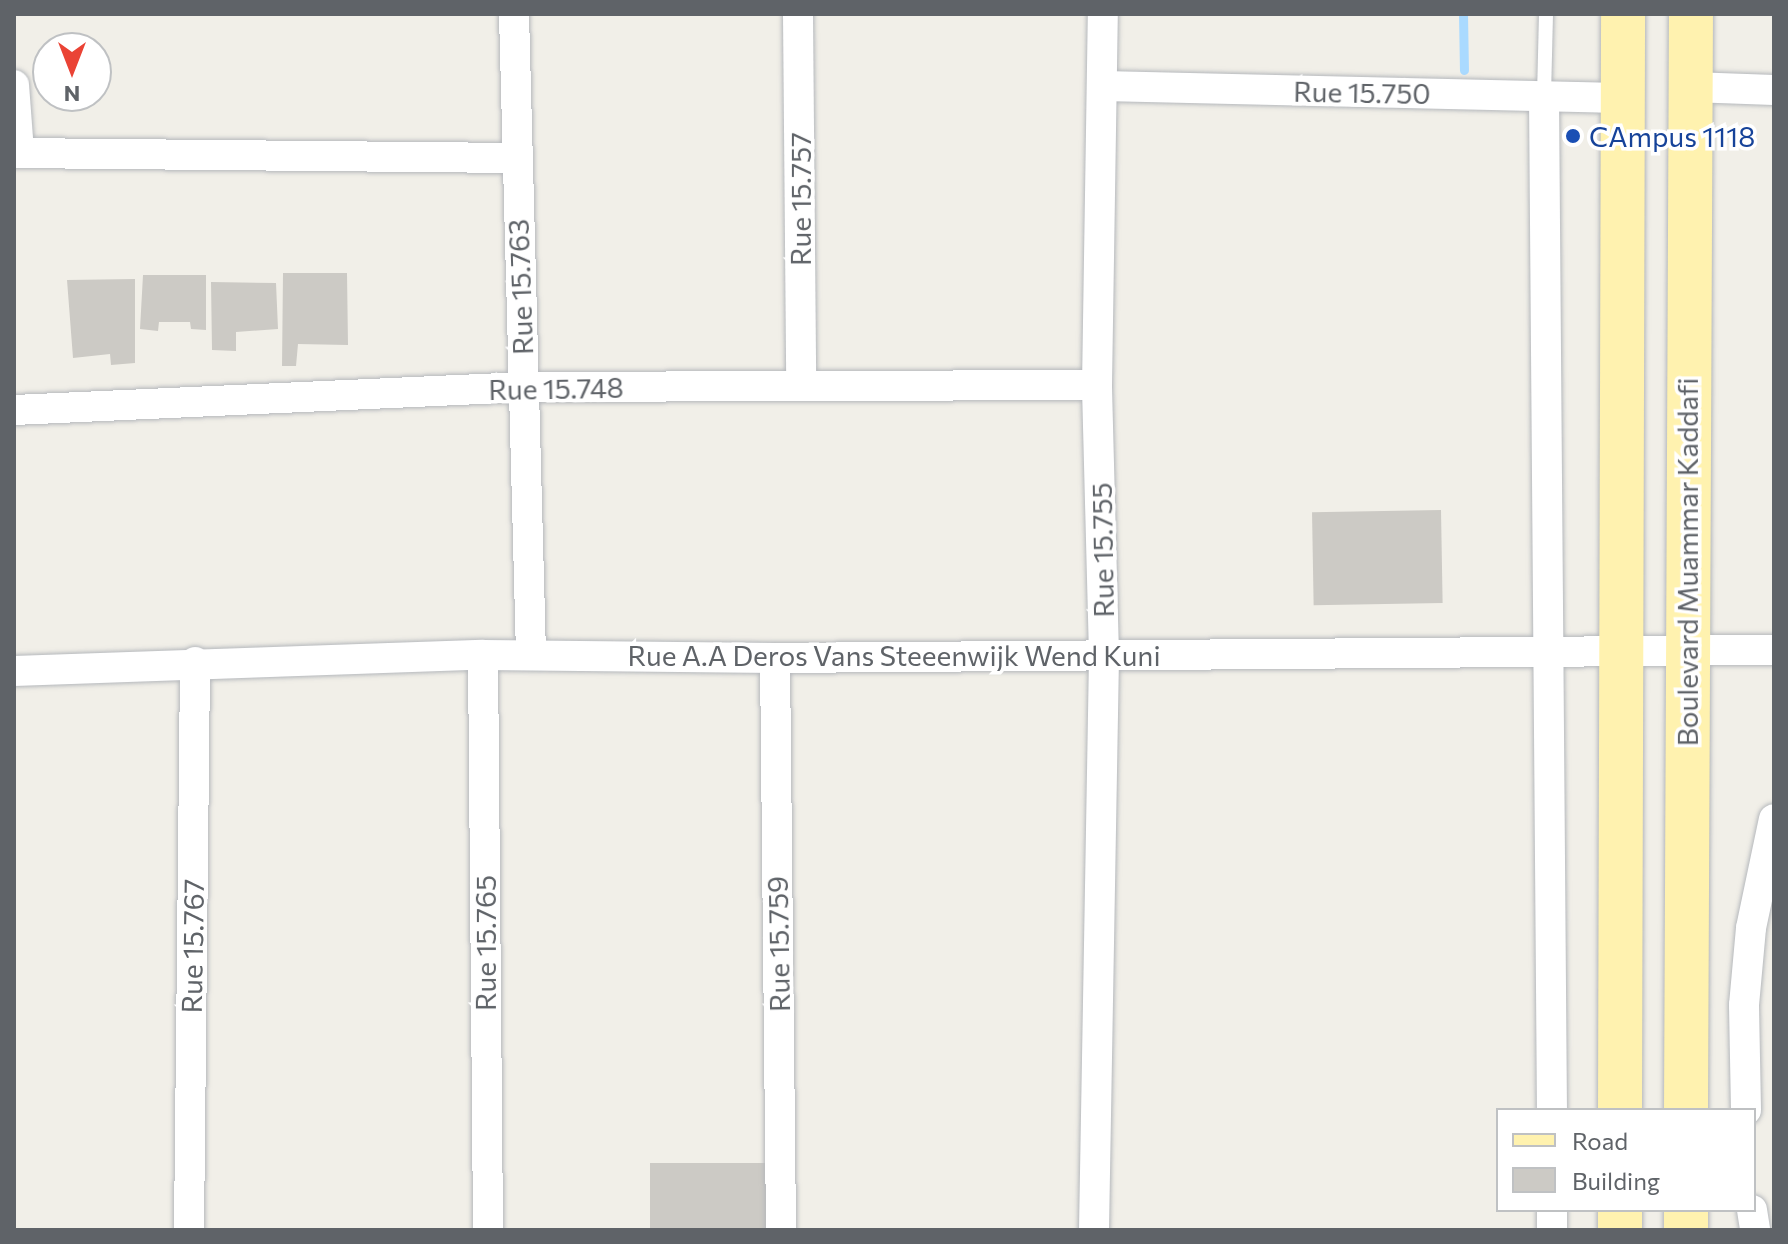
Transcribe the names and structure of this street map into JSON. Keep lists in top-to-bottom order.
{
  "streets": {
    "main road": ["Boulevard Muammar Kaddafi"],
    "street": [
      "Rue 15.750",
      "Rue 15.757",
      "Rue 15.763",
      "Rue 15.748",
      "Rue 15.755",
      "Rue A.A Deros Vans Steeenwijk Wend Kuni",
      "Rue 15.765",
      "Rue 15.759",
      "Rue 15.767"
    ]
  },
  "crossings": [
    ["Rue 15.750", "Rue 15.755"],
    ["Rue 15.757", "Rue 15.748"],
    ["Rue 15.763", "Rue 15.748"],
    ["Rue 15.763", "Rue A.A Deros Vans Steeenwijk Wend Kuni"],
    ["Rue 15.748", "Rue 15.755"],
    ["Rue 15.755", "Rue A.A Deros Vans Steeenwijk Wend Kuni"],
    ["Boulevard Muammar Kaddafi", "Rue A.A Deros Vans Steeenwijk Wend Kuni"],
    ["Rue A.A Deros Vans Steeenwijk Wend Kuni", "Rue 15.765"],
    ["Rue A.A Deros Vans Steeenwijk Wend Kuni", "Rue 15.759"],
    ["Rue A.A Deros Vans Steeenwijk Wend Kuni", "Rue 15.767"]
  ],
  "places": ["CAmpus 1118"],
  "legend": ["Road", "Building"],
  "north": "bottom"
}
